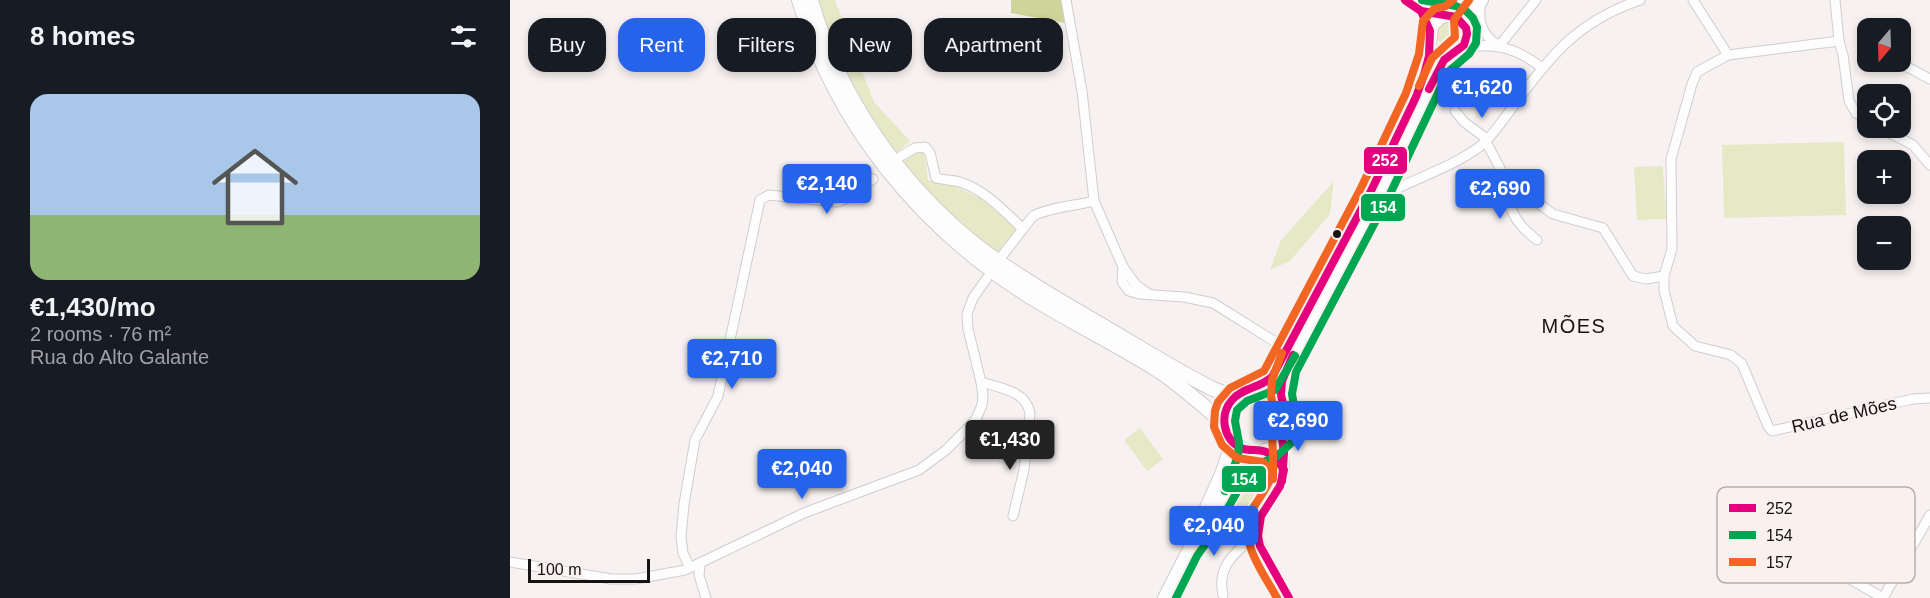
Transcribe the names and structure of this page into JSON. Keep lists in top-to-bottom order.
{
  "streets": {
    "street": ["Rua de Mões"]
  },
  "districts": ["MÕES"],
  "lines": ["transit line 252", "transit line 154", "transit line 157"],
  "legend": ["252", "154", "157"],
  "scale_bar": "100 m",
  "north": "bottom",
  "page": {
    "heading": "8 homes",
    "map_buttons": ["+", "−"],
    "chip": [
      "Buy",
      "Rent",
      "Filters",
      "New",
      "Apartment"
    ],
    "price": [
      "€1,620",
      "€2,140",
      "€2,690",
      "€2,710",
      "€2,690",
      "€1,430",
      "€2,040",
      "€2,040"
    ],
    "list": [
      {
        "name": "€1,430/mo",
        "note": "2 rooms · 76 m² · Rua do Alto Galante"
      }
    ],
    "scale": "100 m"
  }
}
